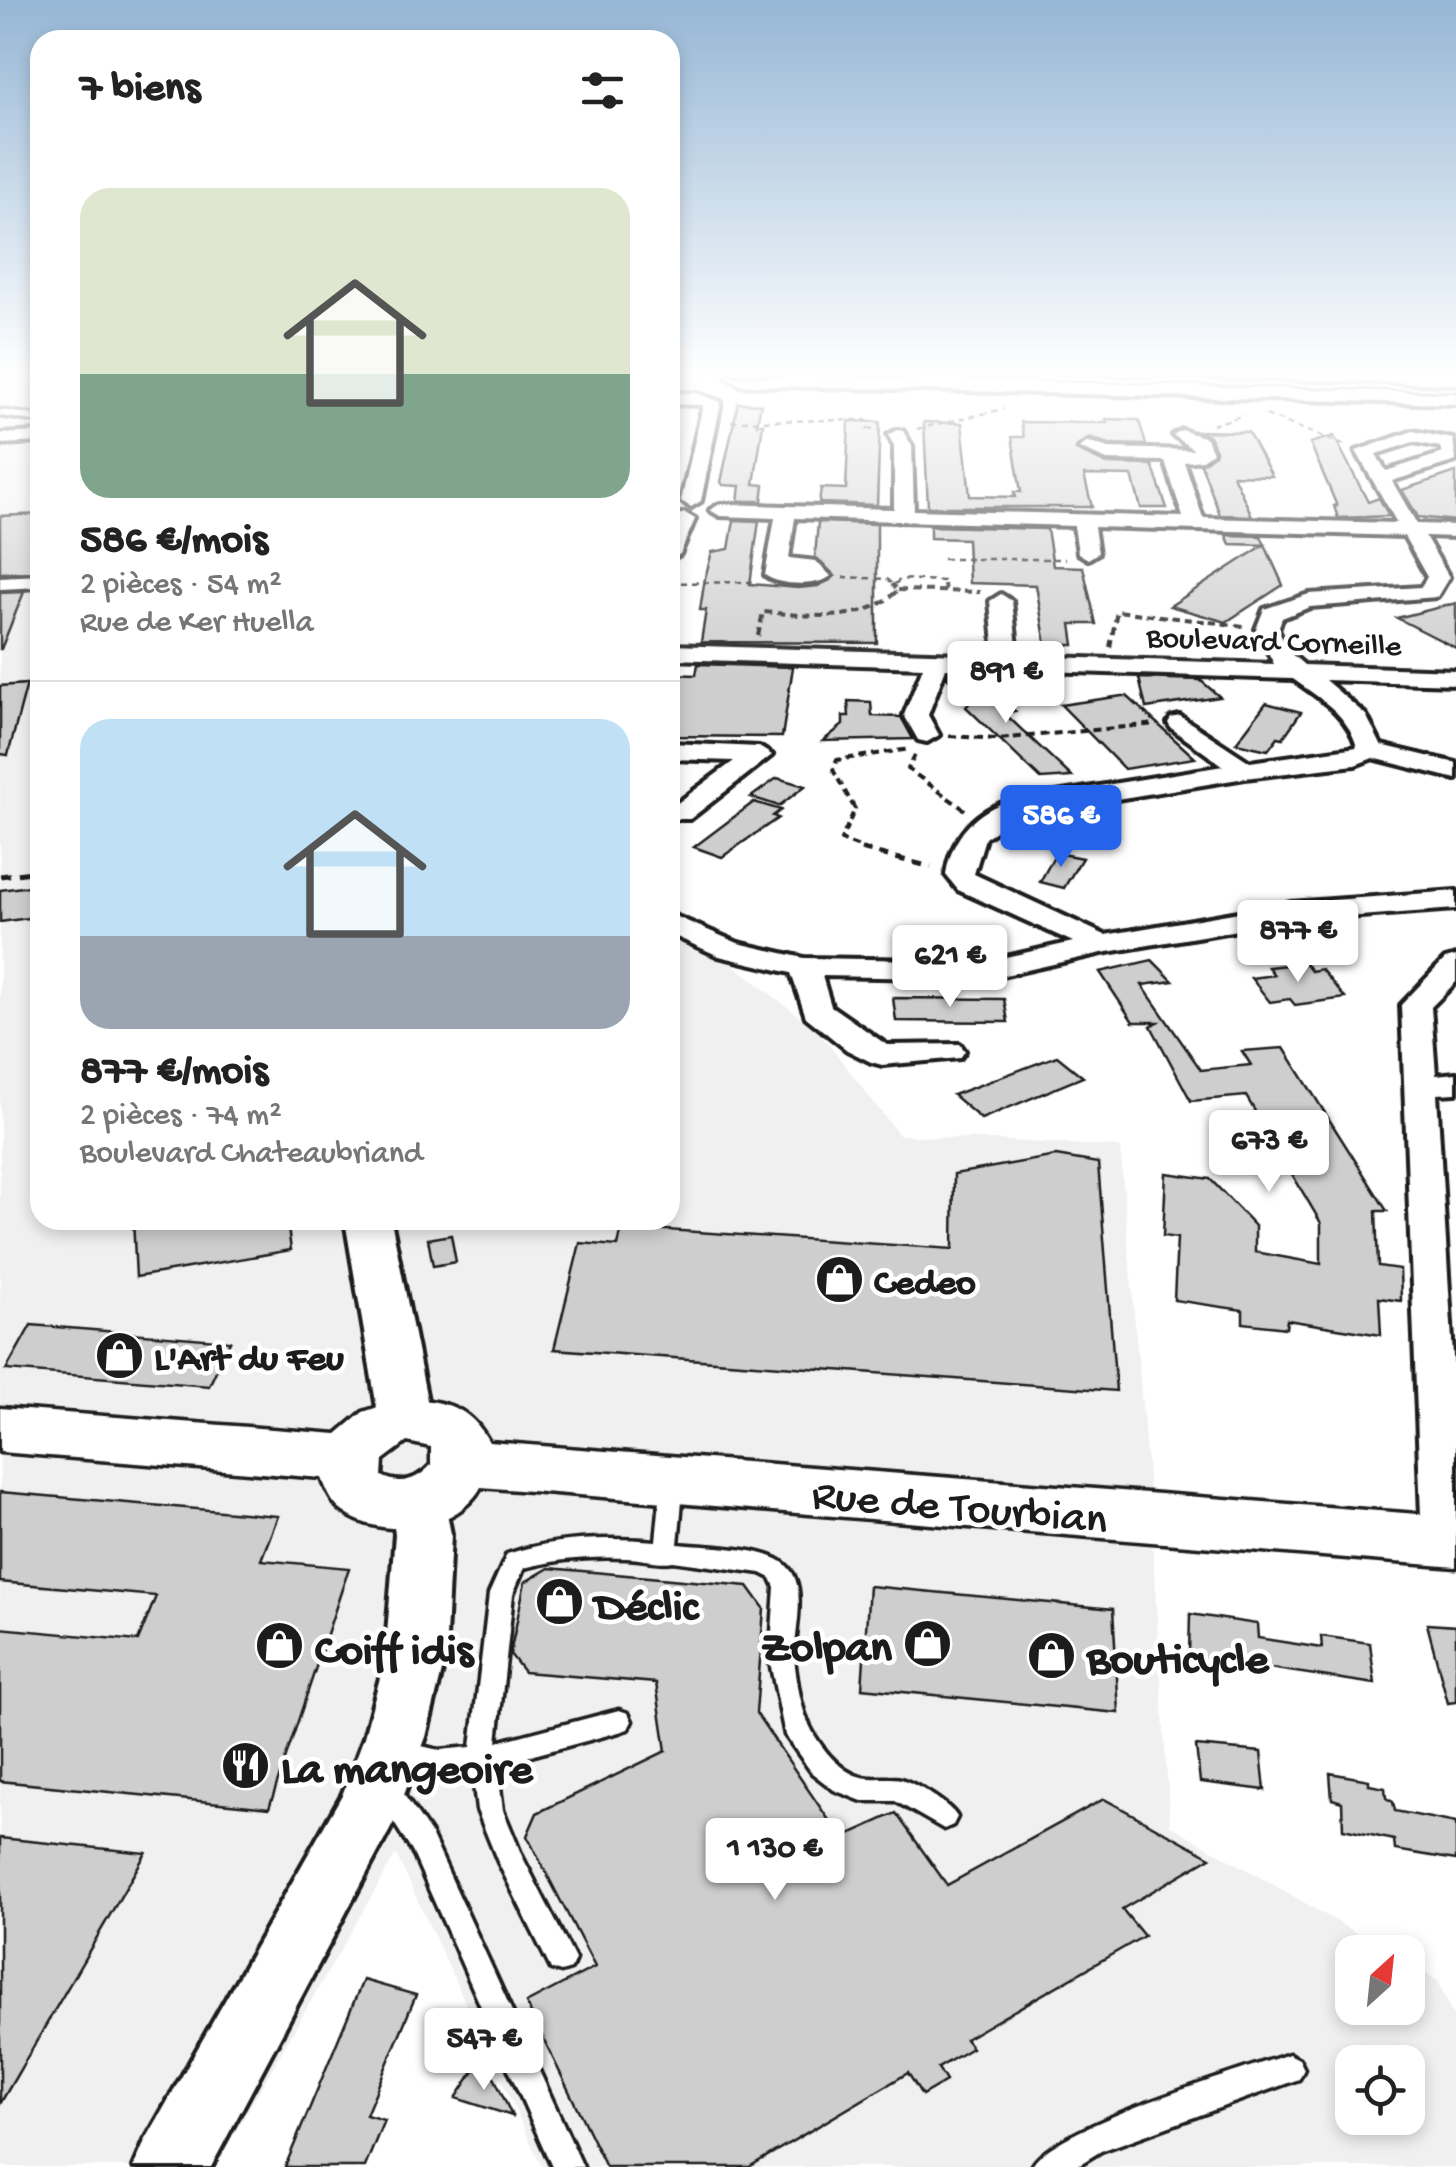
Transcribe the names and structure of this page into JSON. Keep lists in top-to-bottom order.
{
  "streets": {
    "main road": ["Rue de Tourbian"],
    "street": ["Boulevard Corneille"]
  },
  "places": {
    "shop": [
      "Cedeo",
      "L'Art du Feu",
      "Déclic",
      "Zolpan",
      "Coiff idis",
      "Bouticycle"
    ],
    "restaurant": ["La mangeoire"]
  },
  "north": "top right",
  "page": {
    "heading": "7 biens",
    "list": [
      {
        "name": "586 €/mois",
        "note": "2 pièces · 54 m² · Rue de Ker Huella"
      },
      {
        "name": "877 €/mois",
        "note": "2 pièces · 74 m² · Boulevard Chateaubriand"
      }
    ],
    "price": [
      "891 €",
      "586 €",
      "877 €",
      "621 €",
      "673 €",
      "1 130 €",
      "547 €"
    ]
  }
}
